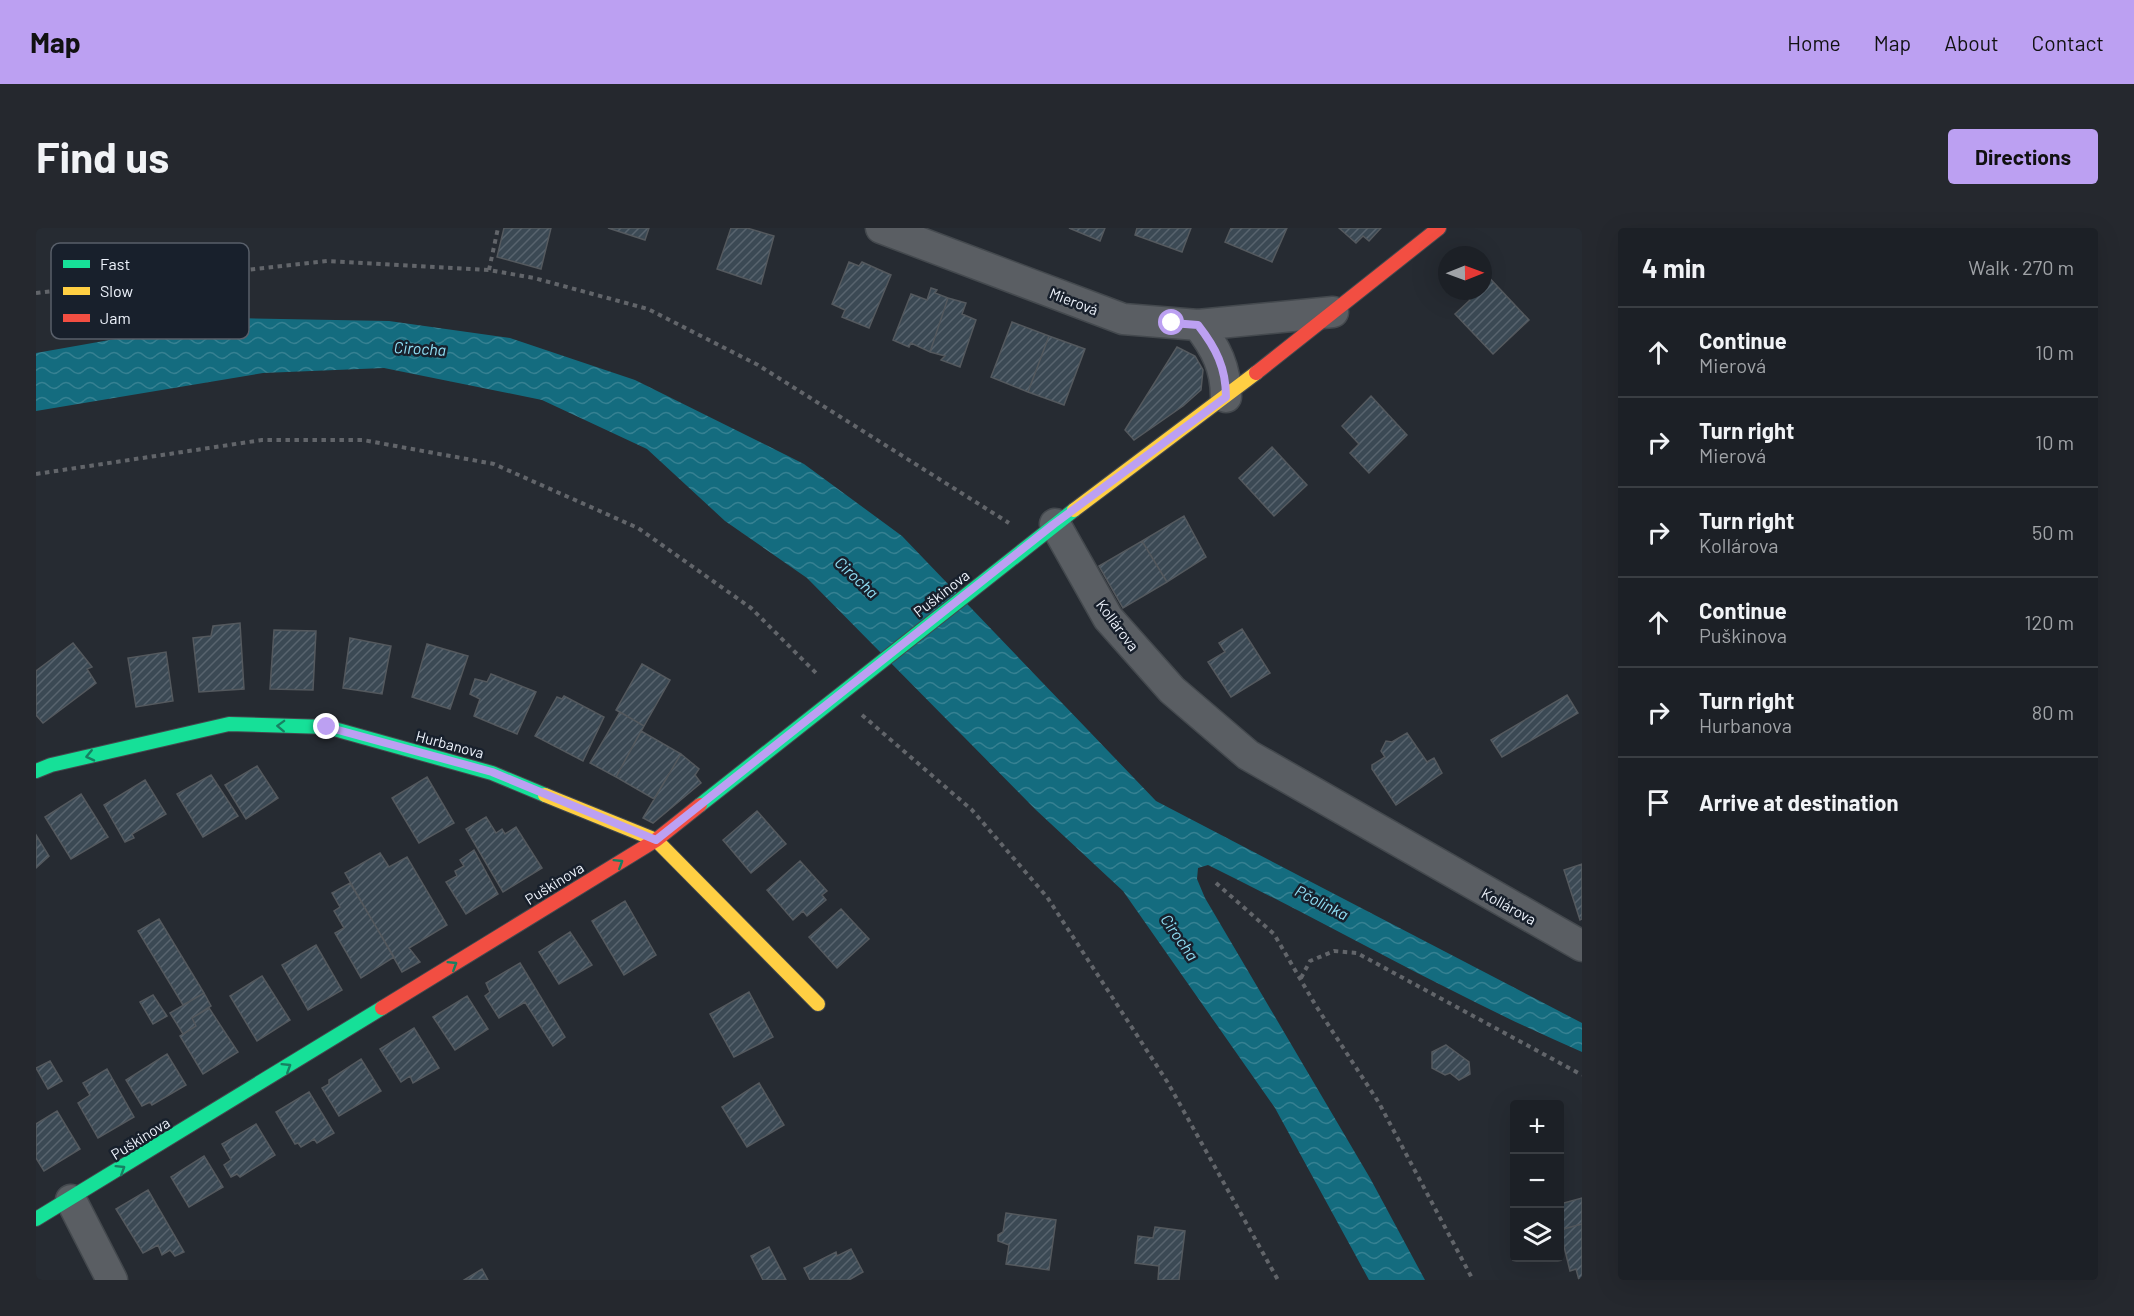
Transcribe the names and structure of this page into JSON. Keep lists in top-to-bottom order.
{
  "streets": {
    "street": [
      "Mierová",
      "Puškinova",
      "Kollárova",
      "Hurbanova"
    ]
  },
  "crossings": [
    ["Puškinova", "Kollárova"],
    ["Puškinova", "Hurbanova"]
  ],
  "one_way": ["Puškinova", "Hurbanova"],
  "water": ["Cirocha", "Pčolinka"],
  "legend": ["Fast", "Slow", "Jam"],
  "north": "right",
  "page": {
    "header": "Map",
    "nav": [
      "Home",
      "Map",
      "About",
      "Contact"
    ],
    "buttons": "Directions",
    "title": "Find us",
    "heading": ["4 min", "Walk · 270 m"],
    "list": [
      ["Continue", "Mierová", "10 m"],
      ["Turn right", "Mierová", "10 m"],
      ["Turn right", "Kollárova", "50 m"],
      ["Continue", "Puškinova", "120 m"],
      ["Turn right", "Hurbanova", "80 m"],
      "Arrive at destination"
    ],
    "map_buttons": ["+", "−"]
  }
}
